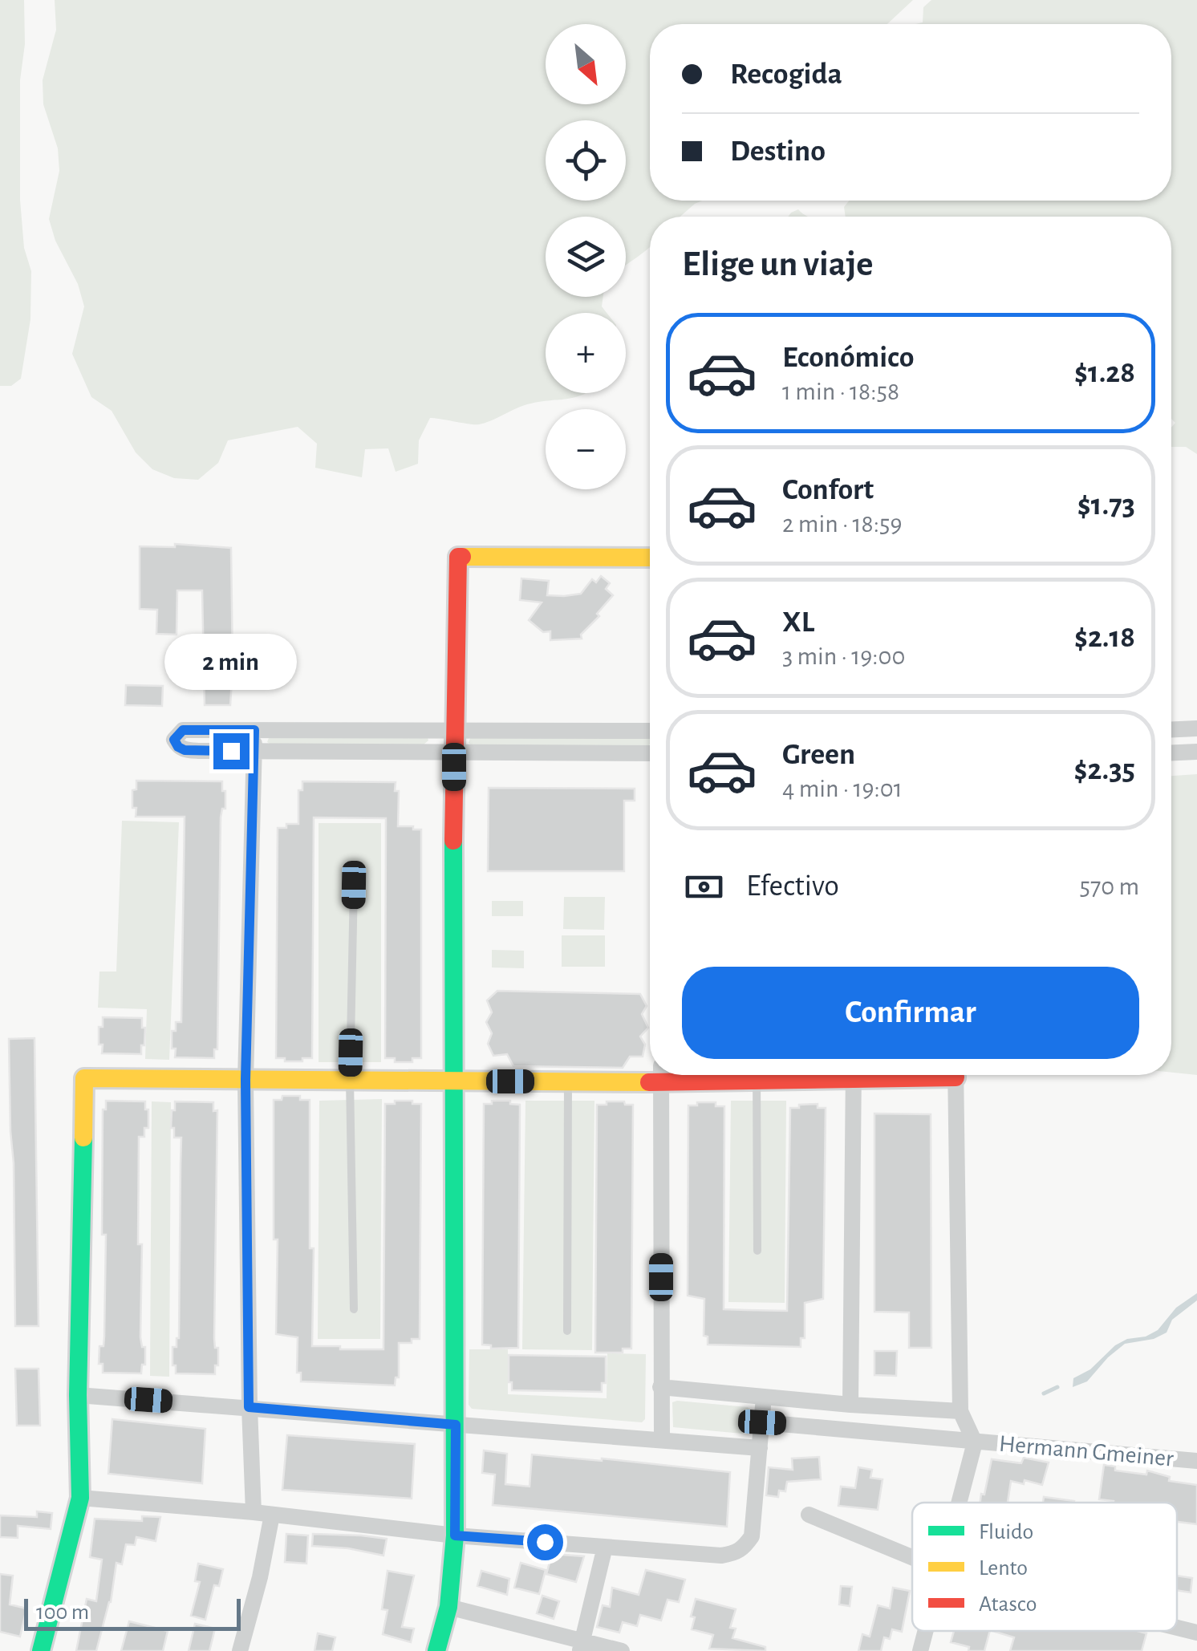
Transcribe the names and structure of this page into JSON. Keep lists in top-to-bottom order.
{
  "streets": {
    "street": ["Hermann Gmeiner"]
  },
  "legend": ["Fluido", "Lento", "Atasco"],
  "scale_bar": "100 m",
  "north": "bottom right",
  "page": {
    "map_buttons": ["+", "−"],
    "banner": ["Recogida", "Destino"],
    "heading": "Elige un viaje",
    "list": [
      {
        "name": "Económico",
        "note": "1 min · 18:58",
        "value": "$1.28"
      },
      {
        "name": "Confort",
        "note": "2 min · 18:59",
        "value": "$1.73"
      },
      {
        "name": "XL",
        "note": "3 min · 19:00",
        "value": "$2.18"
      },
      {
        "name": "Green",
        "note": "4 min · 19:01",
        "value": "$2.35"
      }
    ],
    "bubble": "2 min",
    "pay": ["Efectivo", "570 m"],
    "buttons": "Confirmar",
    "scale": "100 m"
  }
}
